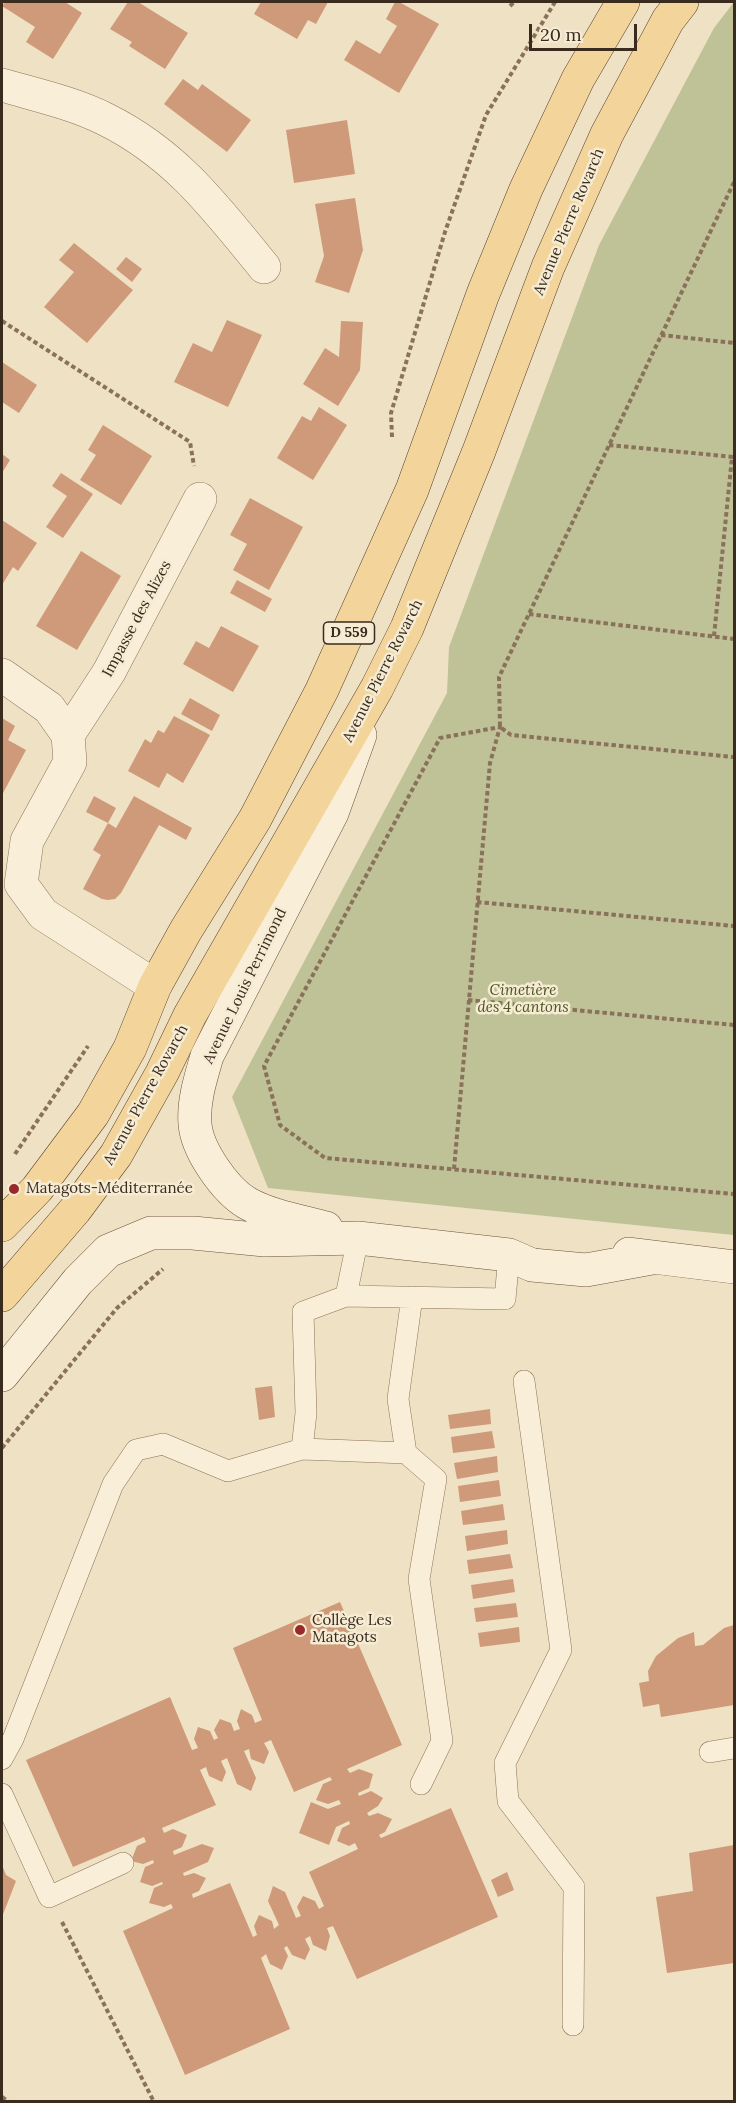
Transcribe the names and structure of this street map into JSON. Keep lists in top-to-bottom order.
{
  "streets": {
    "main road": ["Avenue Pierre Rovarch", "D 559"],
    "street": ["Impasse des Alizes", "Avenue Louis Perrimond"]
  },
  "crossings": [
    ["Avenue Pierre Rovarch", "Avenue Louis Perrimond"]
  ],
  "parks": ["Cimetière des 4 cantons"],
  "places": ["Matagots-Méditerranée", "Collège Les Matagots"],
  "scale_bar": "20 m"
}
